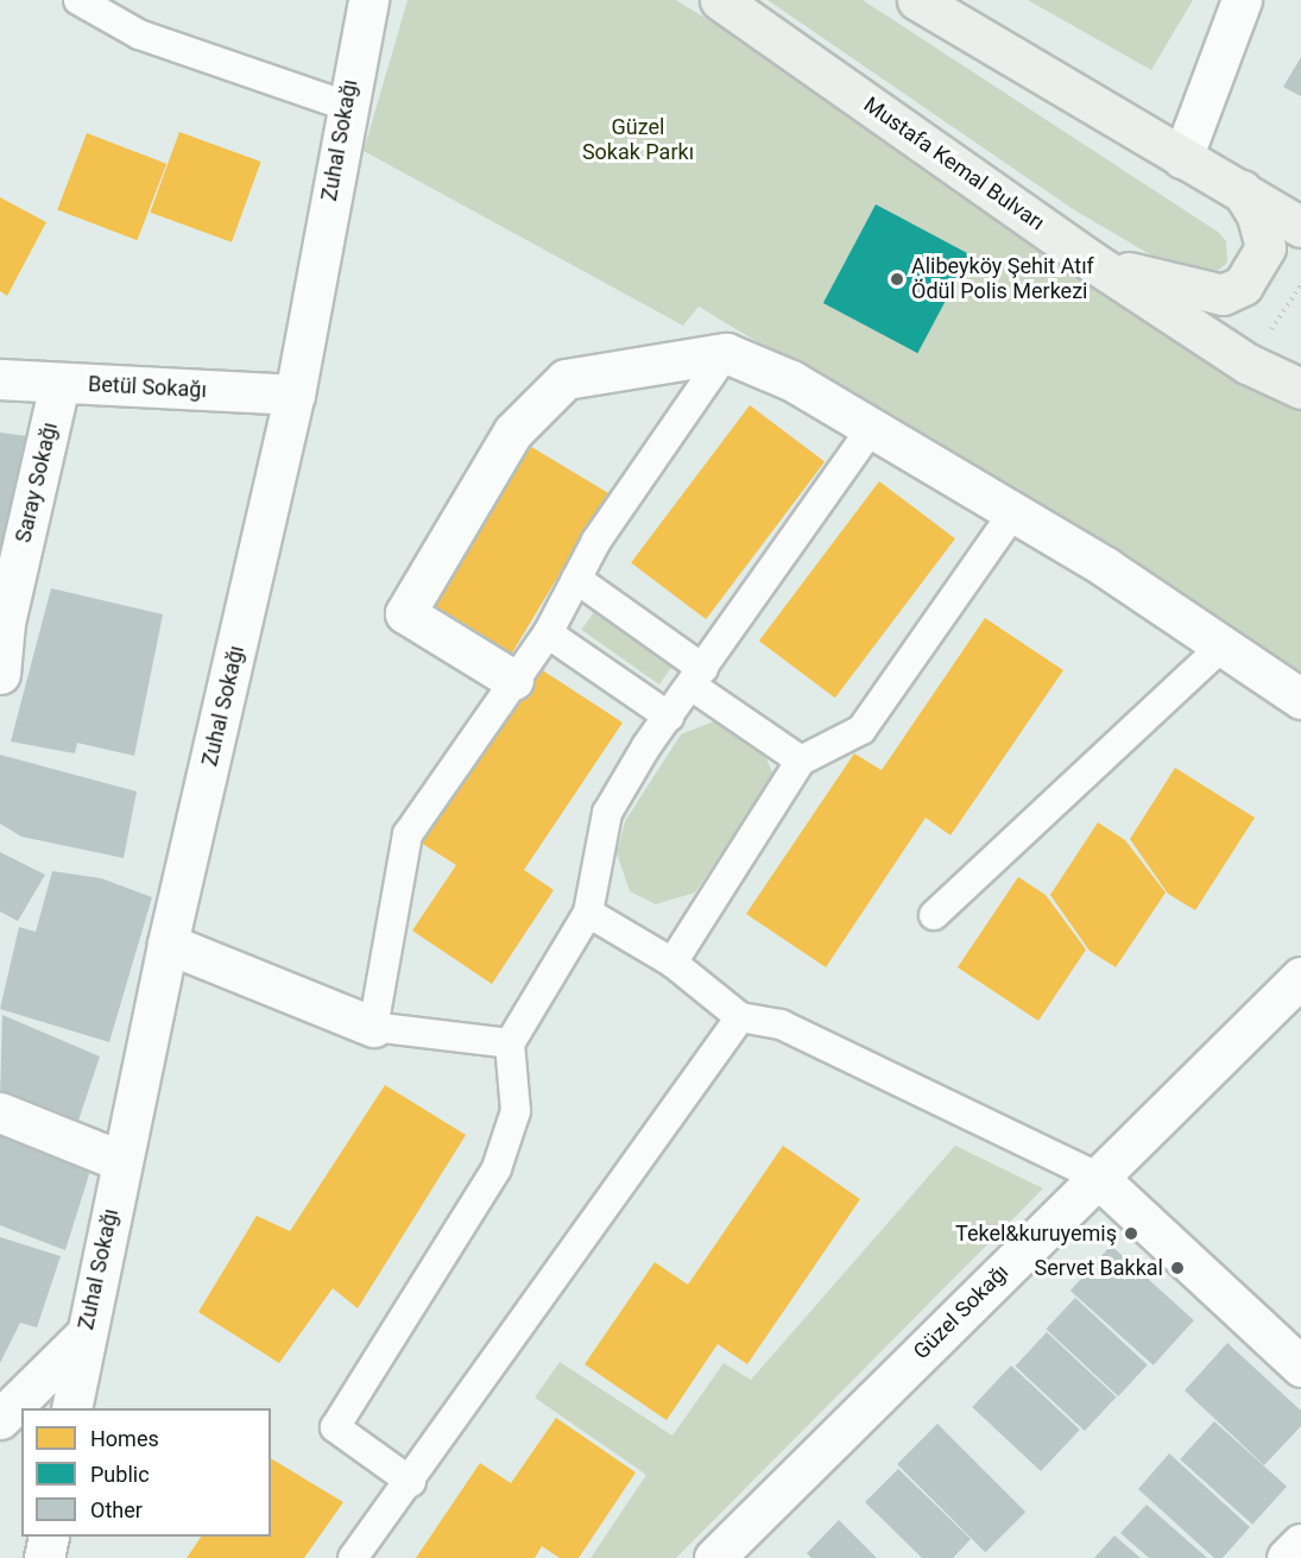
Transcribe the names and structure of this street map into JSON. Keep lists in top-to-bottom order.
{
  "streets": {
    "main road": ["Mustafa Kemal Bulvarı"],
    "street": [
      "Zuhal Sokağı",
      "Betül Sokağı",
      "Saray Sokağı",
      "Güzel Sokağı"
    ]
  },
  "crossings": [
    ["Zuhal Sokağı", "Betül Sokağı"],
    ["Betül Sokağı", "Saray Sokağı"]
  ],
  "parks": ["Güzel Sokak Parkı"],
  "places": ["Alibeyköy Şehit Atıf Ödül Polis Merkezi", "Tekel&kuruyemiş", "Servet Bakkal"],
  "legend": ["Homes", "Public", "Other"]
}
